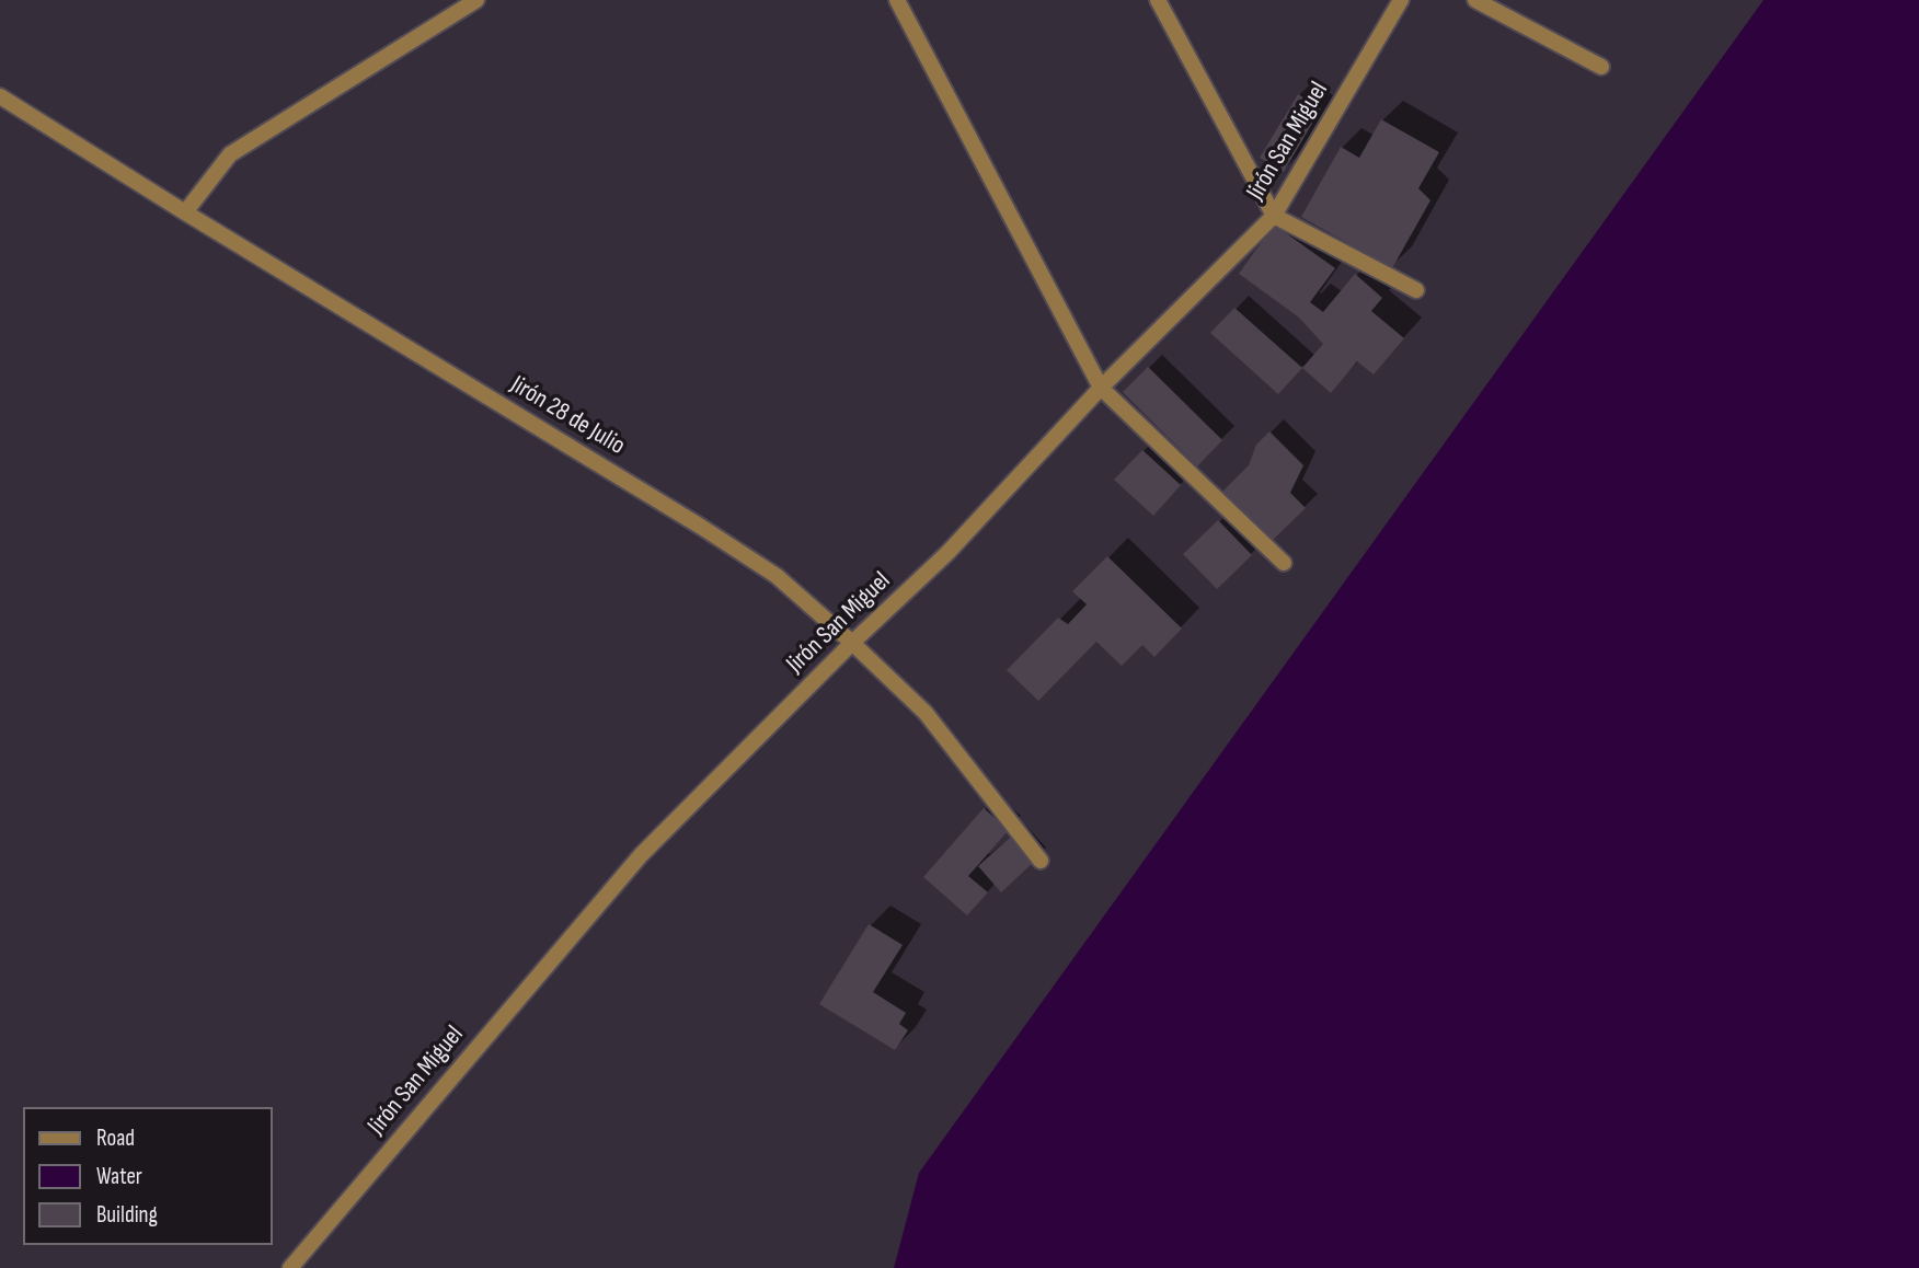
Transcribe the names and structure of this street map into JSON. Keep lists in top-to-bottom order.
{
  "streets": {
    "street": ["Jirón San Miguel", "Jirón 28 de Julio"]
  },
  "crossings": [
    ["Jirón San Miguel", "Jirón 28 de Julio"]
  ],
  "legend": ["Road", "Water", "Building"]
}
